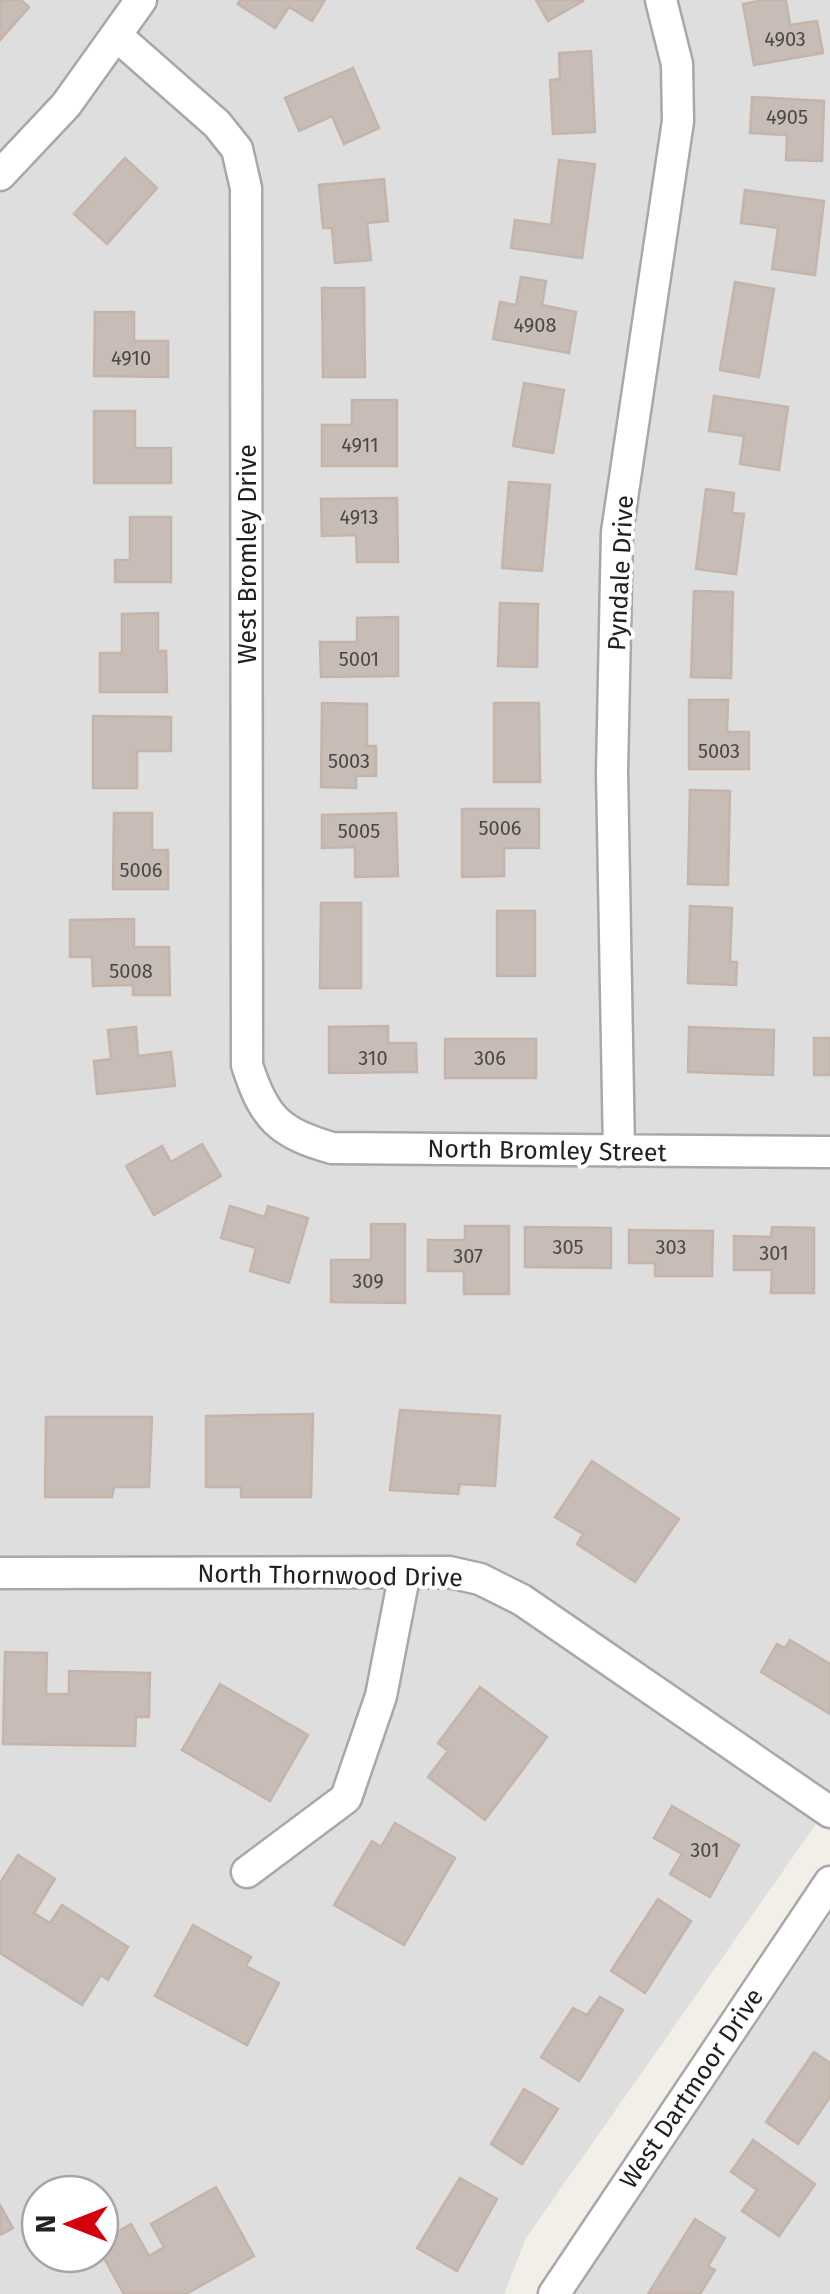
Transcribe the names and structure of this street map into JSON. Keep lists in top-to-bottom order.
{
  "streets": {
    "street": [
      "West Bromley Drive",
      "Pyndale Drive",
      "North Bromley Street",
      "North Thornwood Drive",
      "West Dartmoor Drive"
    ]
  },
  "crossings": [
    ["West Bromley Drive", "North Bromley Street"],
    ["Pyndale Drive", "North Bromley Street"]
  ],
  "house_numbers": [
    "4903",
    "4905",
    "4908",
    "4910",
    "4911",
    "4913",
    "5001",
    "5003",
    "5003",
    "5006",
    "5005",
    "5006",
    "5008",
    "310",
    "306",
    "305",
    "303",
    "301",
    "307",
    "309",
    "301"
  ],
  "north": "left"
}
